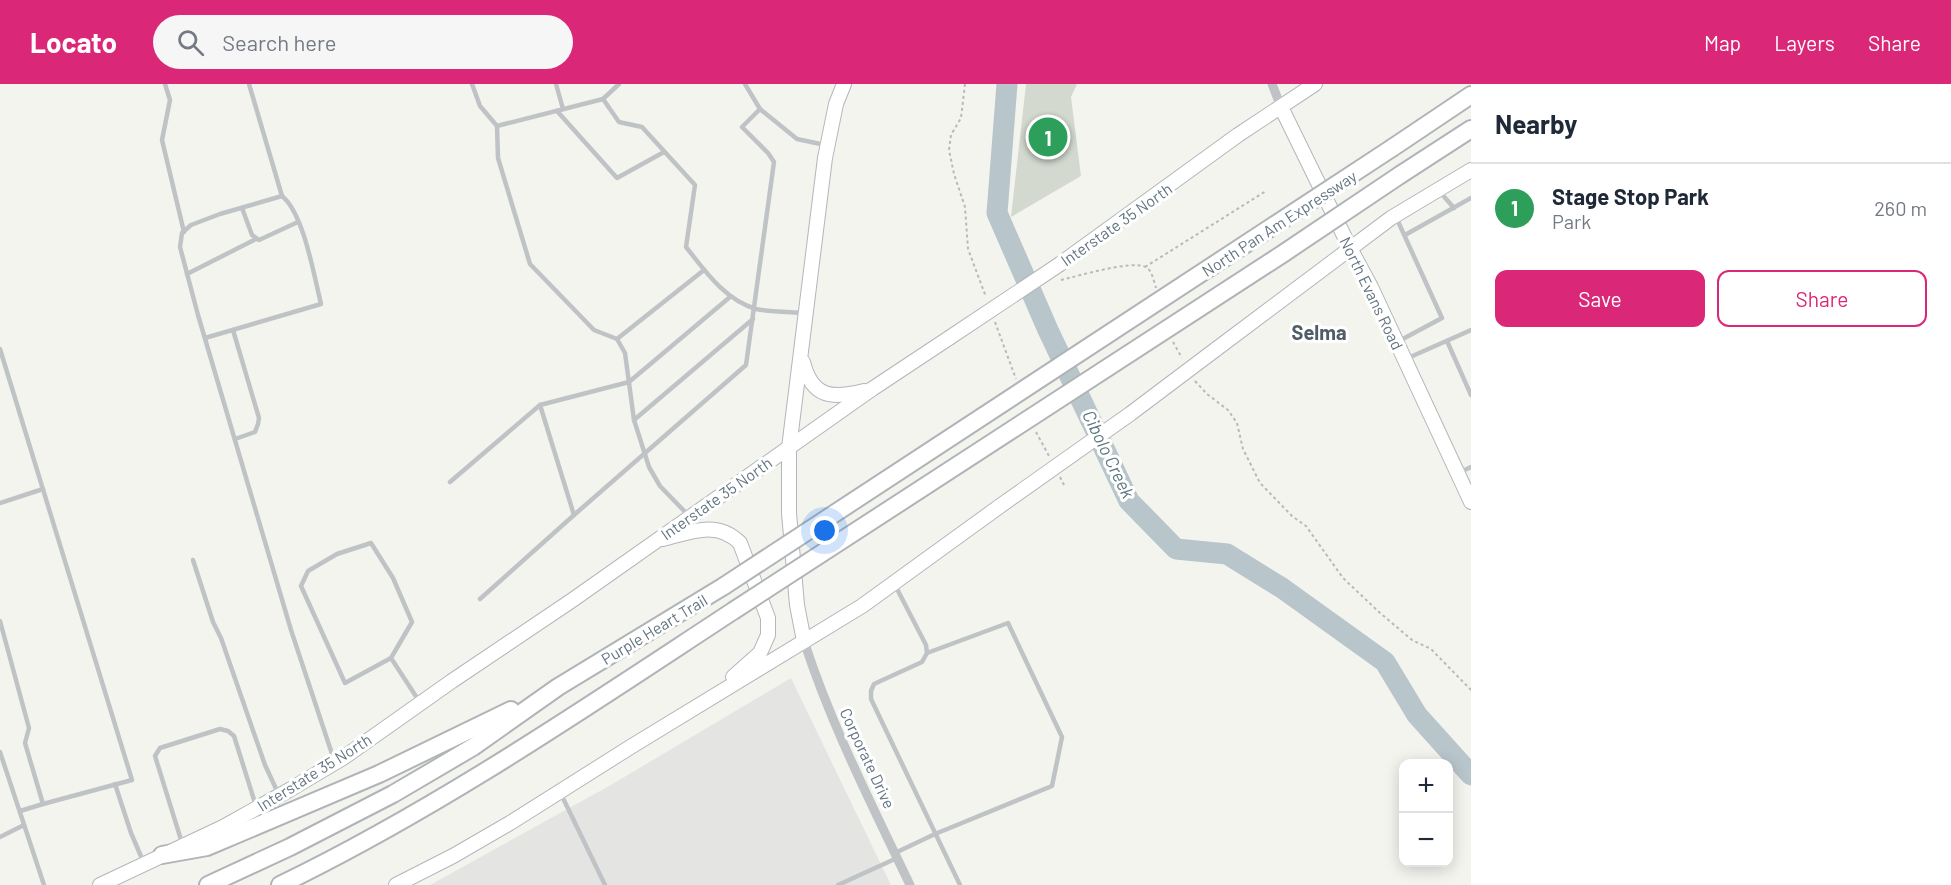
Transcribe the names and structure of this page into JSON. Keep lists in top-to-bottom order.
{
  "streets": {
    "highway": ["North Pan Am Expressway", "Purple Heart Trail"],
    "main road": ["Interstate 35 North", "North Evans Road"],
    "street": ["Corporate Drive"]
  },
  "crossings": [
    ["North Pan Am Expressway", "Purple Heart Trail"],
    ["Interstate 35 North", "North Evans Road"]
  ],
  "districts": ["Selma"],
  "water": ["Cibolo Creek"],
  "page": {
    "header": "Locato",
    "search": "Search here",
    "nav": ["Map", "Layers", "Share"],
    "heading": "Nearby",
    "pins": "1",
    "list": [
      {
        "mark": "1",
        "name": "Stage Stop Park",
        "note": "Park",
        "value": "260 m"
      }
    ],
    "buttons": ["Save", "Share"],
    "map_buttons": ["+", "−"]
  }
}
